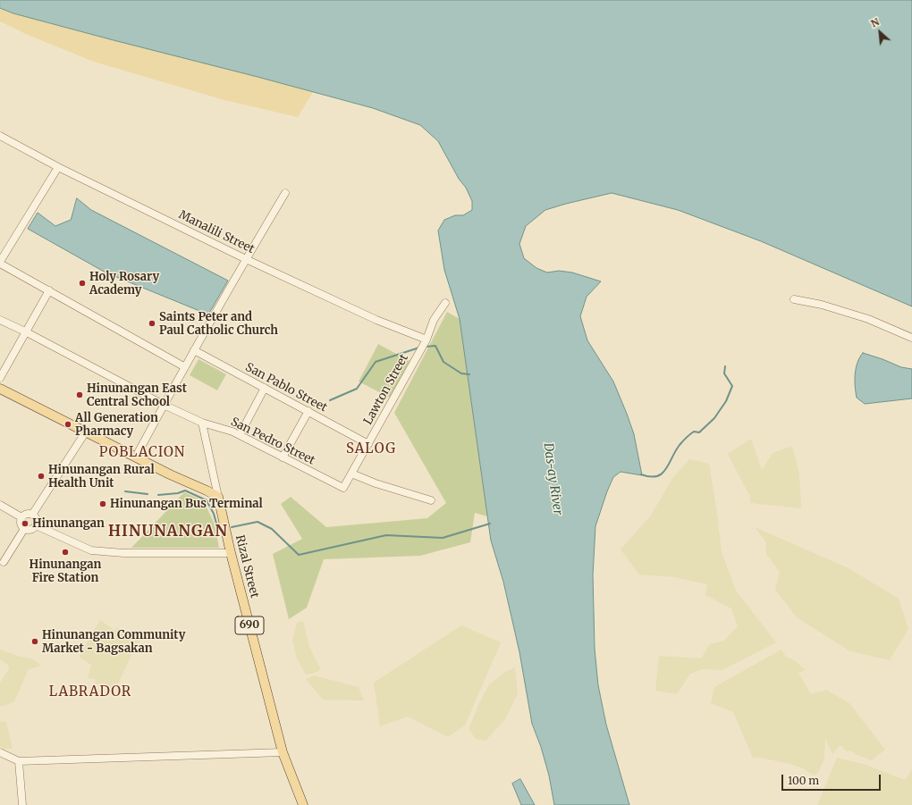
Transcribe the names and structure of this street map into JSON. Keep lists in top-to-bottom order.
{
  "streets": {
    "main road": ["Rizal Street", "690"],
    "street": [
      "Manalili Street",
      "San Pablo Street",
      "Lawton Street",
      "San Pedro Street"
    ]
  },
  "crossings": [
    ["Manalili Street", "Lawton Street"],
    ["San Pablo Street", "Lawton Street"],
    ["Lawton Street", "San Pedro Street"],
    ["Rizal Street", "690"]
  ],
  "districts": [
    "SALOG",
    "POBLACION",
    "HINUNANGAN",
    "LABRADOR"
  ],
  "water": ["Das-ay River"],
  "places": [
    "Holy Rosary Academy",
    "Saints Peter and Paul Catholic Church",
    "Hinunangan East Central School",
    "All Generation Pharmacy",
    "Hinunangan Rural Health Unit",
    "Hinunangan Bus Terminal",
    "Hinunangan",
    "Hinunangan Fire Station",
    "Hinunangan Community Market - Bagsakan"
  ],
  "scale_bar": "100 m",
  "north": "top left"
}
